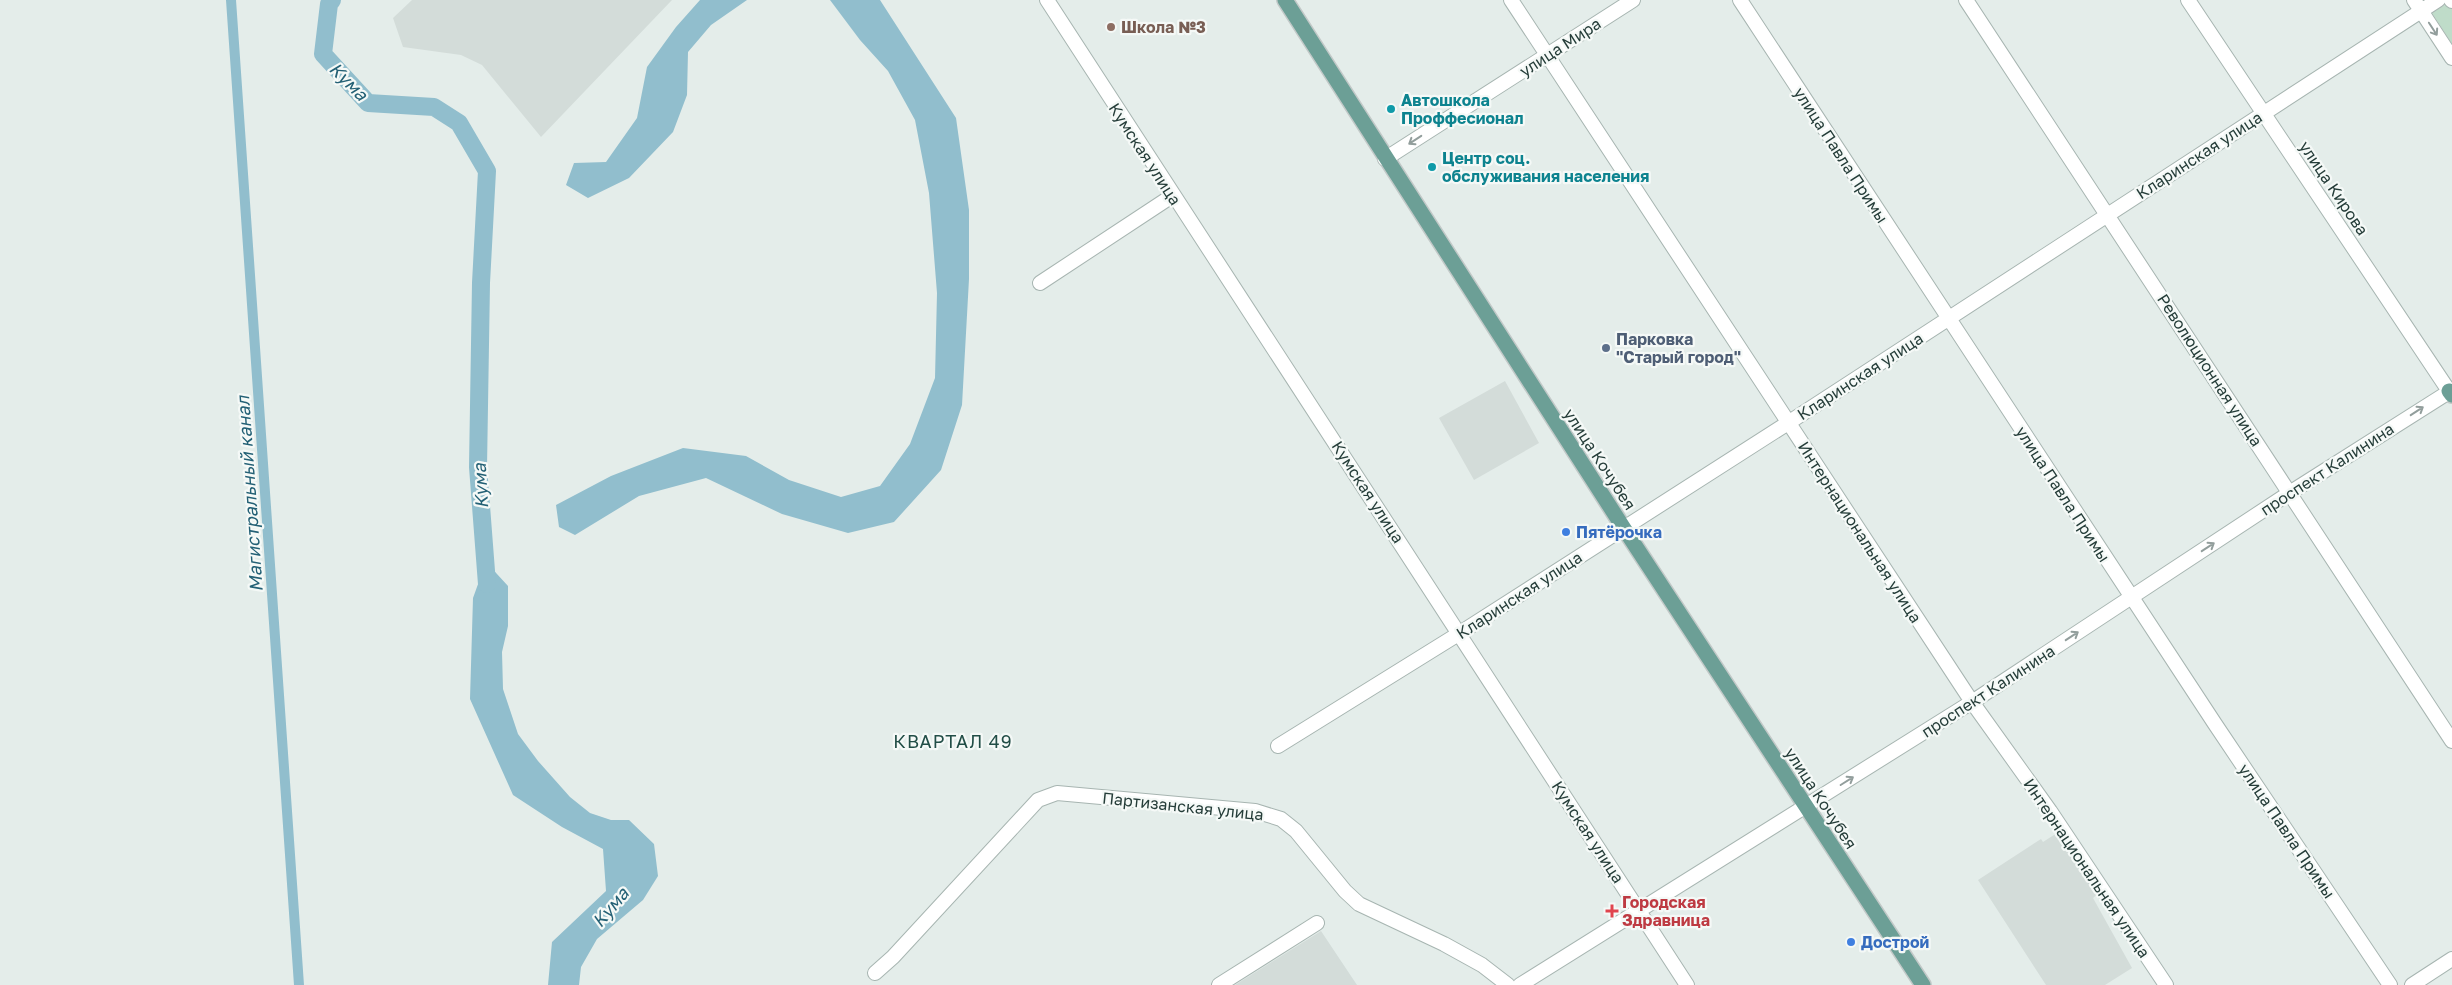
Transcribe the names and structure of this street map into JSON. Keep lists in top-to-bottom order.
{
  "streets": {
    "main road": ["улица Кочубея"],
    "street": [
      "улица Мира",
      "Кумская улица",
      "улица Павла Примы",
      "Кларинская улица",
      "улица Кирова",
      "Революционная улица",
      "проспект Калинина",
      "Интернациональная улица",
      "Партизанская улица"
    ]
  },
  "crossings": [
    ["улица Мира", "улица Кочубея"],
    ["улица Мира", "Интернациональная улица"],
    ["Кумская улица", "Кларинская улица"],
    ["Кумская улица", "проспект Калинина"],
    ["улица Павла Примы", "Кларинская улица"],
    ["улица Павла Примы", "проспект Калинина"],
    ["Кларинская улица", "улица Кирова"],
    ["Кларинская улица", "Революционная улица"],
    ["Кларинская улица", "улица Кочубея"],
    ["Кларинская улица", "Интернациональная улица"],
    ["улица Кирова", "проспект Калинина"],
    ["Революционная улица", "проспект Калинина"],
    ["улица Кочубея", "проспект Калинина"],
    ["проспект Калинина", "Интернациональная улица"]
  ],
  "one_way": ["улица Мира", "проспект Калинина"],
  "districts": ["КВАРТАЛ 49"],
  "water": ["Кума", "Магистральный канал"],
  "places": {
    "other": [
      "Школа №3",
      "Автошкола Проффесионал",
      "Центр соц. обслуживания населения",
      "Парковка \"Старый город\"",
      "Пятёрочка",
      "Дострой"
    ],
    "health": ["Городская Здравница"]
  }
}
